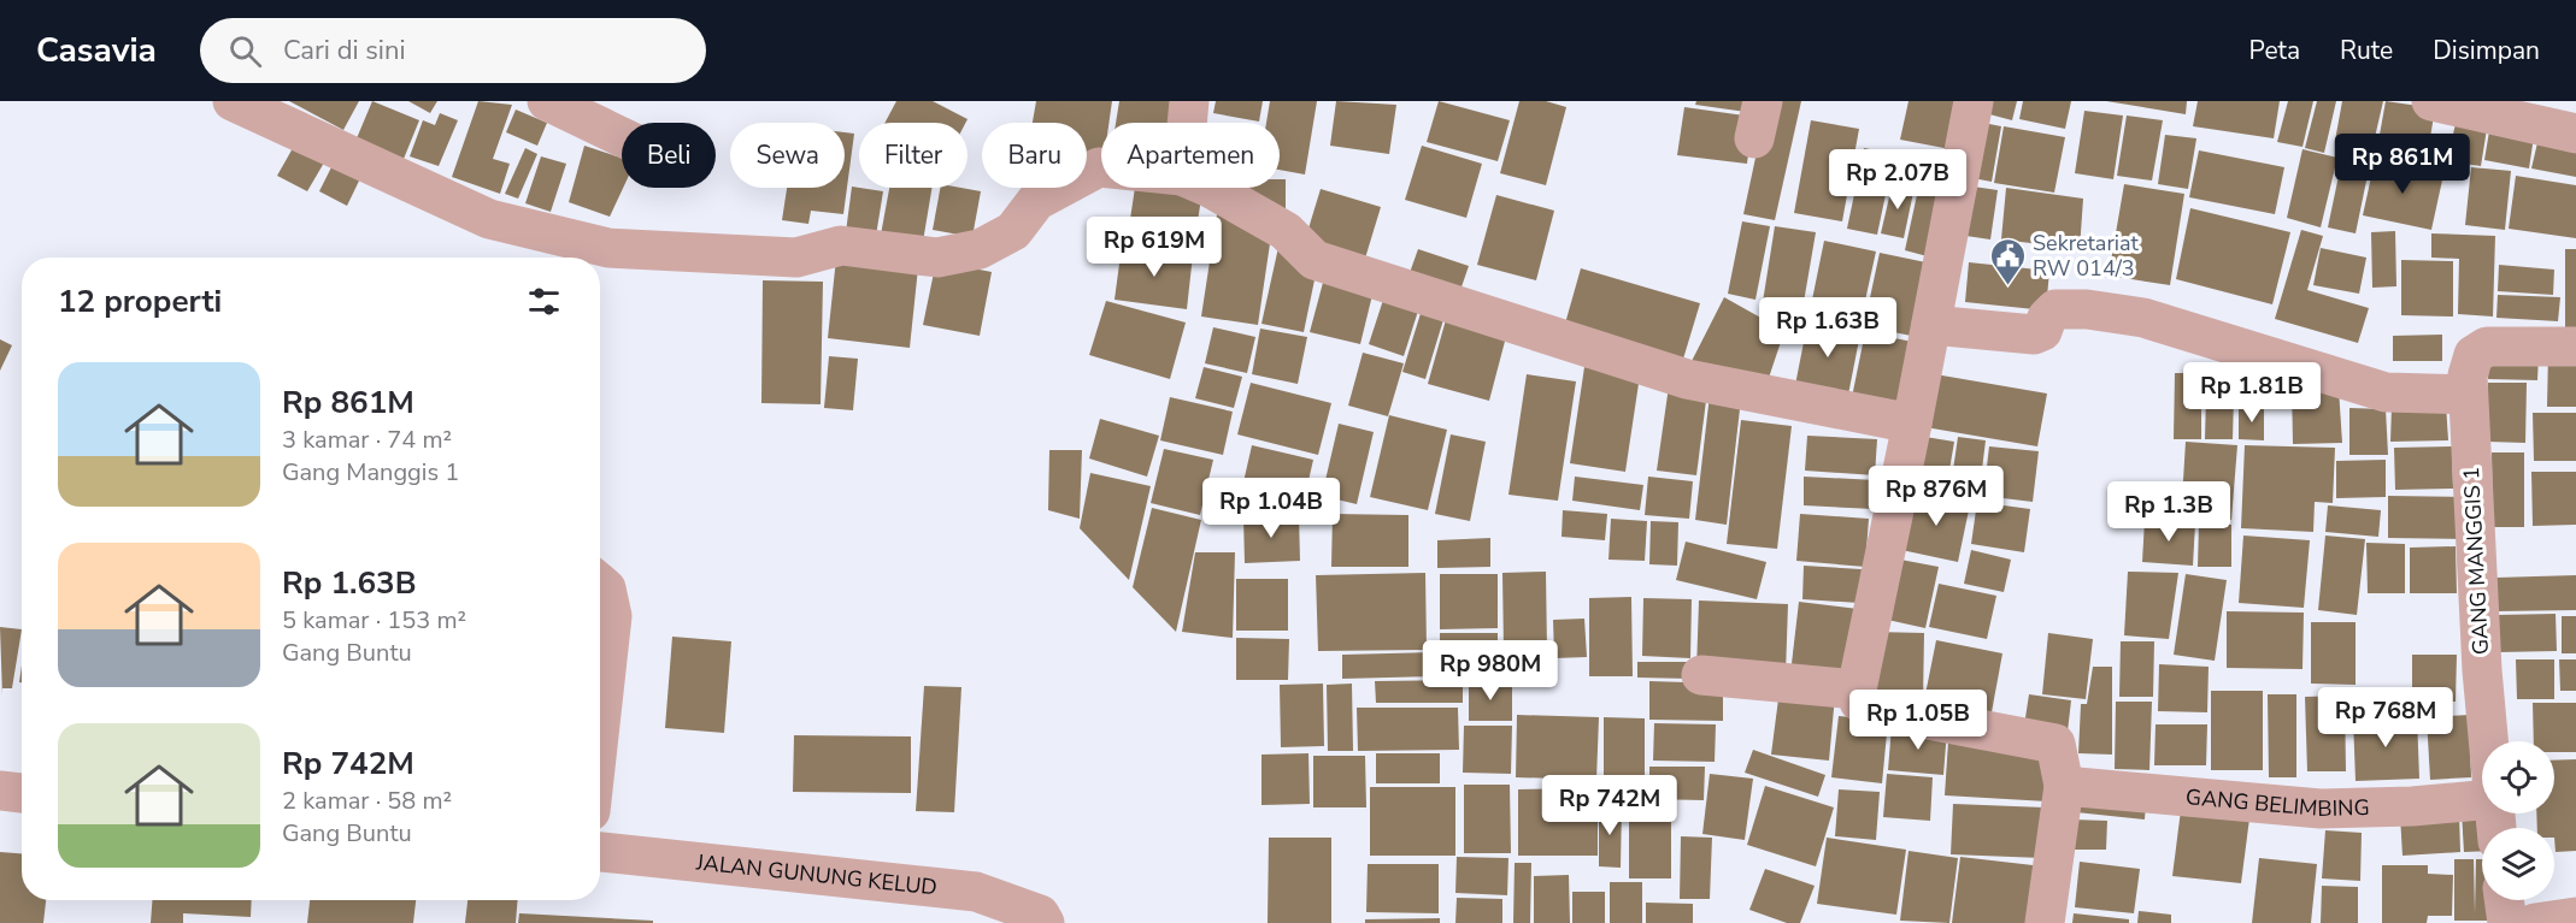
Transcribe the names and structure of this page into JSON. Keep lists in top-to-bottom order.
{
  "streets": {
    "street": ["GANG MANGGIS 1", "GANG BELIMBING", "JALAN GUNUNG KELUD"]
  },
  "places": {
    "public building": ["Sekretariat RW 014/3"]
  },
  "page": {
    "header": "Casavia",
    "search": "Cari di sini",
    "nav": ["Peta", "Rute", "Disimpan"],
    "chip": [
      "Beli",
      "Sewa",
      "Filter",
      "Baru",
      "Apartemen"
    ],
    "price": [
      "Rp 861M",
      "Rp 2.07B",
      "Rp 619M",
      "Rp 1.63B",
      "Rp 1.81B",
      "Rp 876M",
      "Rp 1.04B",
      "Rp 1.3B",
      "Rp 980M",
      "Rp 768M",
      "Rp 1.05B",
      "Rp 742M"
    ],
    "heading": "12 properti",
    "list": [
      {
        "name": "Rp 861M",
        "note": "3 kamar · 74 m² · Gang Manggis 1"
      },
      {
        "name": "Rp 1.63B",
        "note": "5 kamar · 153 m² · Gang Buntu"
      },
      {
        "name": "Rp 742M",
        "note": "2 kamar · 58 m² · Gang Buntu"
      }
    ]
  }
}
